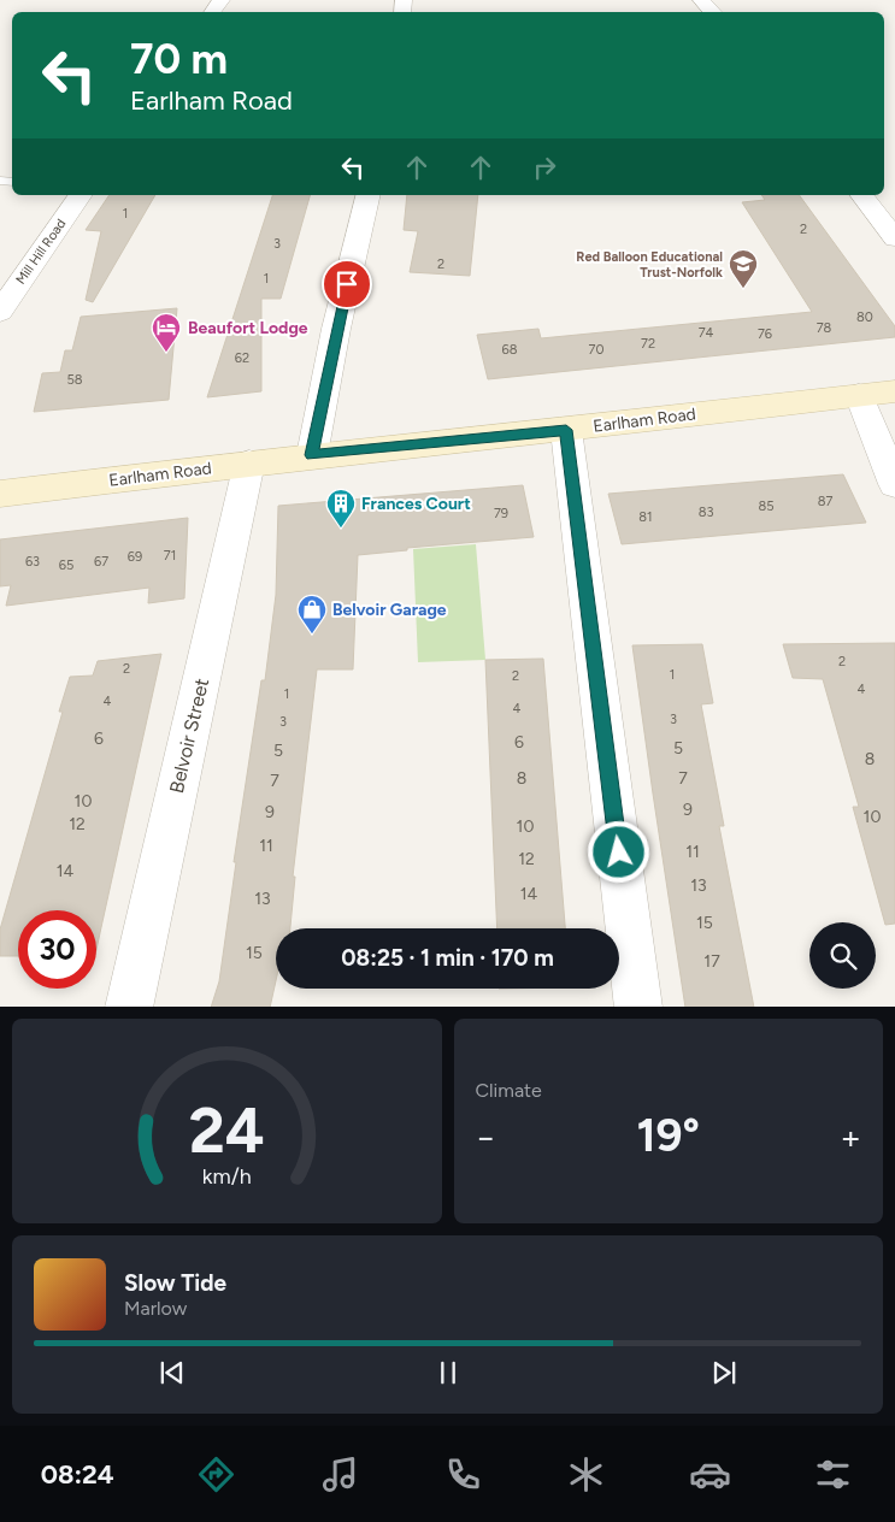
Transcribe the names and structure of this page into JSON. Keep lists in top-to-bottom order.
{
  "streets": {
    "main road": ["Earlham Road"],
    "street": ["Mill Hill Road", "Belvoir Street"]
  },
  "crossings": [
    ["Earlham Road", "Belvoir Street"]
  ],
  "places": {
    "school or university": ["Red Balloon Educational Trust-Norfolk"],
    "hotel": ["Beaufort Lodge"],
    "building": ["Frances Court"],
    "shop": ["Belvoir Garage"]
  },
  "house_numbers": [
    "1",
    "2",
    "3",
    "2",
    "1",
    "80",
    "78",
    "74",
    "76",
    "72",
    "68",
    "70",
    "62",
    "58",
    "87",
    "85",
    "83",
    "79",
    "81",
    "71",
    "69",
    "63",
    "67",
    "65",
    "2",
    "2",
    "1",
    "2",
    "4",
    "1",
    "4",
    "4",
    "3",
    "3",
    "6",
    "6",
    "5",
    "5",
    "8",
    "8",
    "7",
    "7",
    "10",
    "9",
    "9",
    "10",
    "12",
    "10",
    "11",
    "11",
    "12",
    "14",
    "13",
    "14",
    "13",
    "15",
    "15",
    "17"
  ],
  "page": {
    "turn": ["70 m", "Earlham Road"],
    "limit": "30",
    "trip": "08:25 · 1 min · 170 m",
    "tile": "Climate",
    "heat": ["−", "19°", "+"],
    "song": ["Slow Tide", "Marlow"],
    "tabs": "08:24",
    "gauge": ["24", "km/h"]
  }
}
